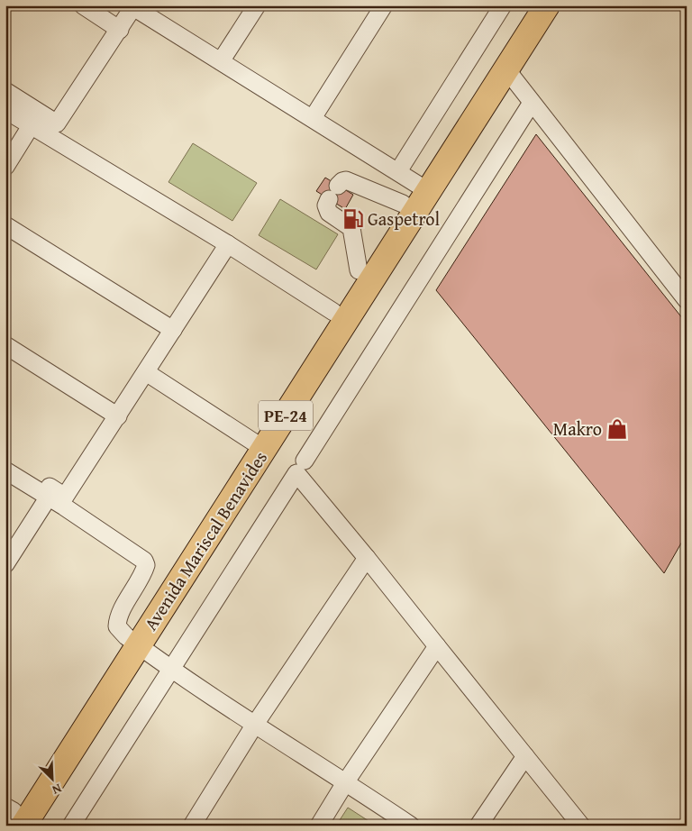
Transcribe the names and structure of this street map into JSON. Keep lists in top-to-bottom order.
{
  "streets": {
    "highway": ["PE-24", "Avenida Mariscal Benavides"]
  },
  "places": {
    "fuel station": ["Gaspetrol"],
    "shop": ["Makro"]
  },
  "north": "bottom right"
}
